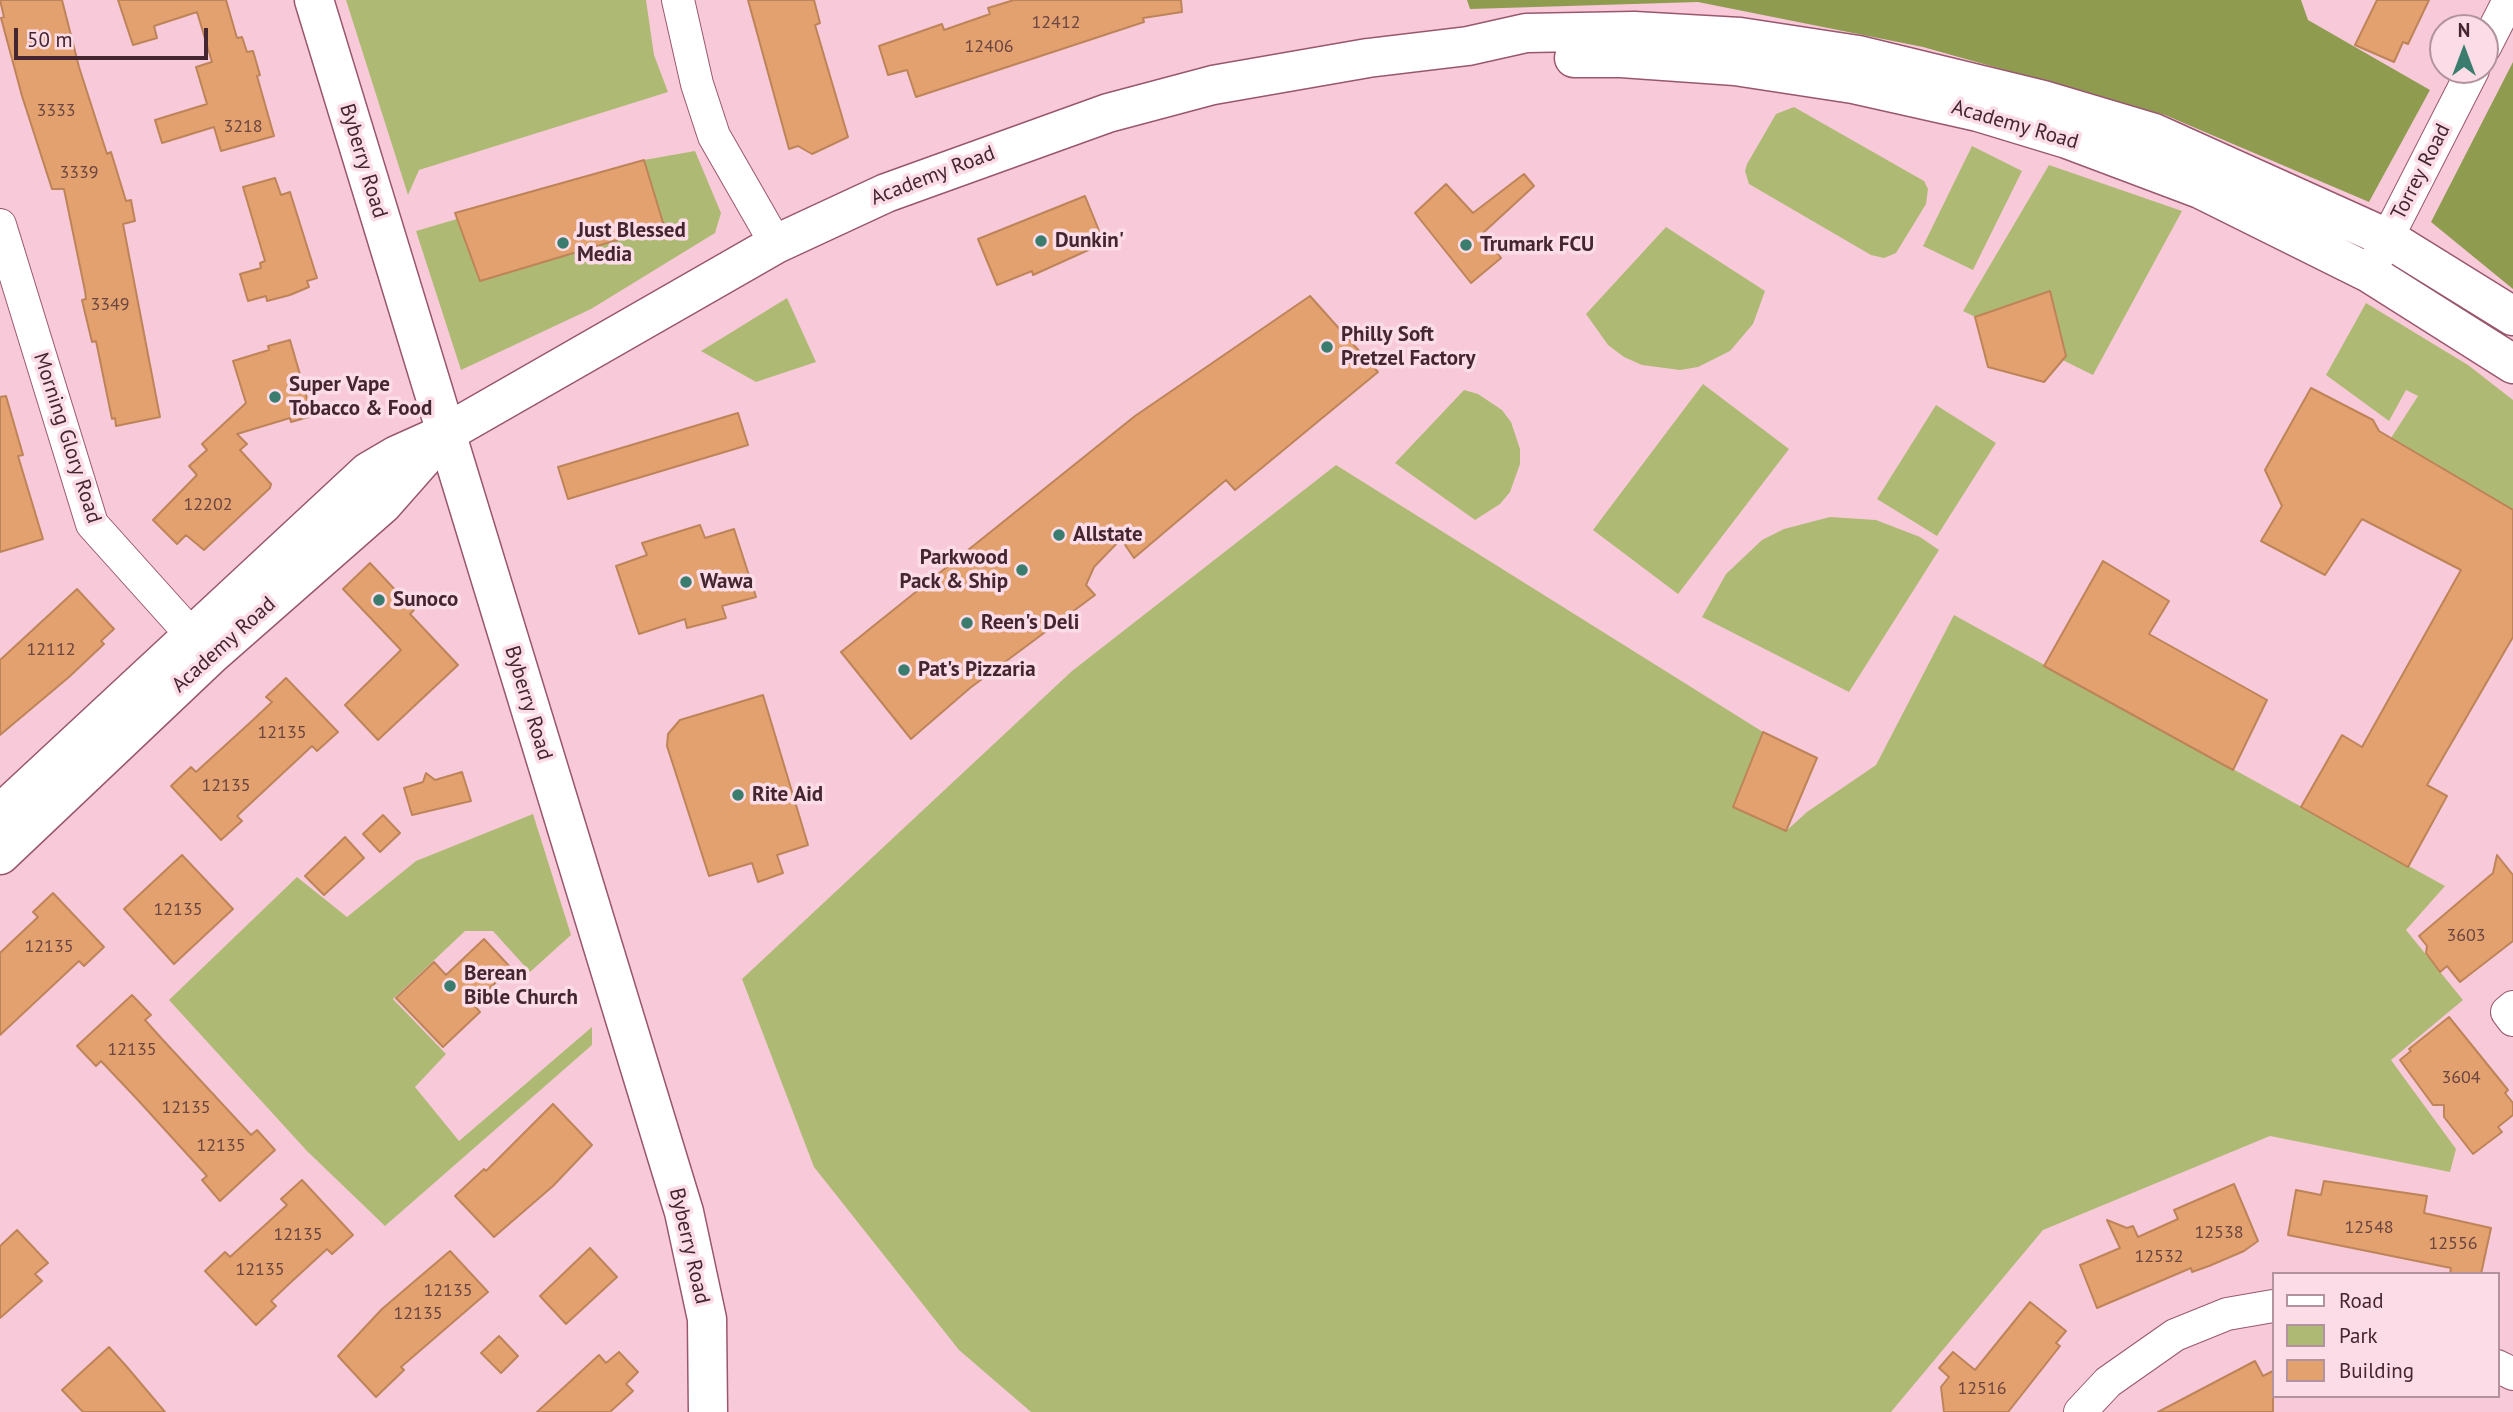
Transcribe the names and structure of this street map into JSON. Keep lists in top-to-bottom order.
{
  "streets": {
    "main road": ["Academy Road", "Byberry Road"],
    "street": ["Torrey Road", "Morning Glory Road"]
  },
  "crossings": [
    ["Academy Road", "Byberry Road"],
    ["Academy Road", "Torrey Road"],
    ["Academy Road", "Morning Glory Road"]
  ],
  "places": [
    "Dunkin'",
    "Just Blessed Media",
    "Trumark FCU",
    "Philly Soft Pretzel Factory",
    "Super Vape Tobacco & Food",
    "Allstate",
    "Parkwood Pack & Ship",
    "Wawa",
    "Sunoco",
    "Reen's Deli",
    "Pat's Pizzaria",
    "Rite Aid",
    "Berean Bible Church"
  ],
  "house_numbers": [
    "12412",
    "12406",
    "3333",
    "3218",
    "3339",
    "3349",
    "12202",
    "12112",
    "12135",
    "12135",
    "12135",
    "3603",
    "12135",
    "12135",
    "3604",
    "12135",
    "12135",
    "12548",
    "12538",
    "12135",
    "12556",
    "12532",
    "12135",
    "12135",
    "12135",
    "12516"
  ],
  "legend": ["Road", "Park", "Building"],
  "scale_bar": "50 m",
  "north": "top"
}
